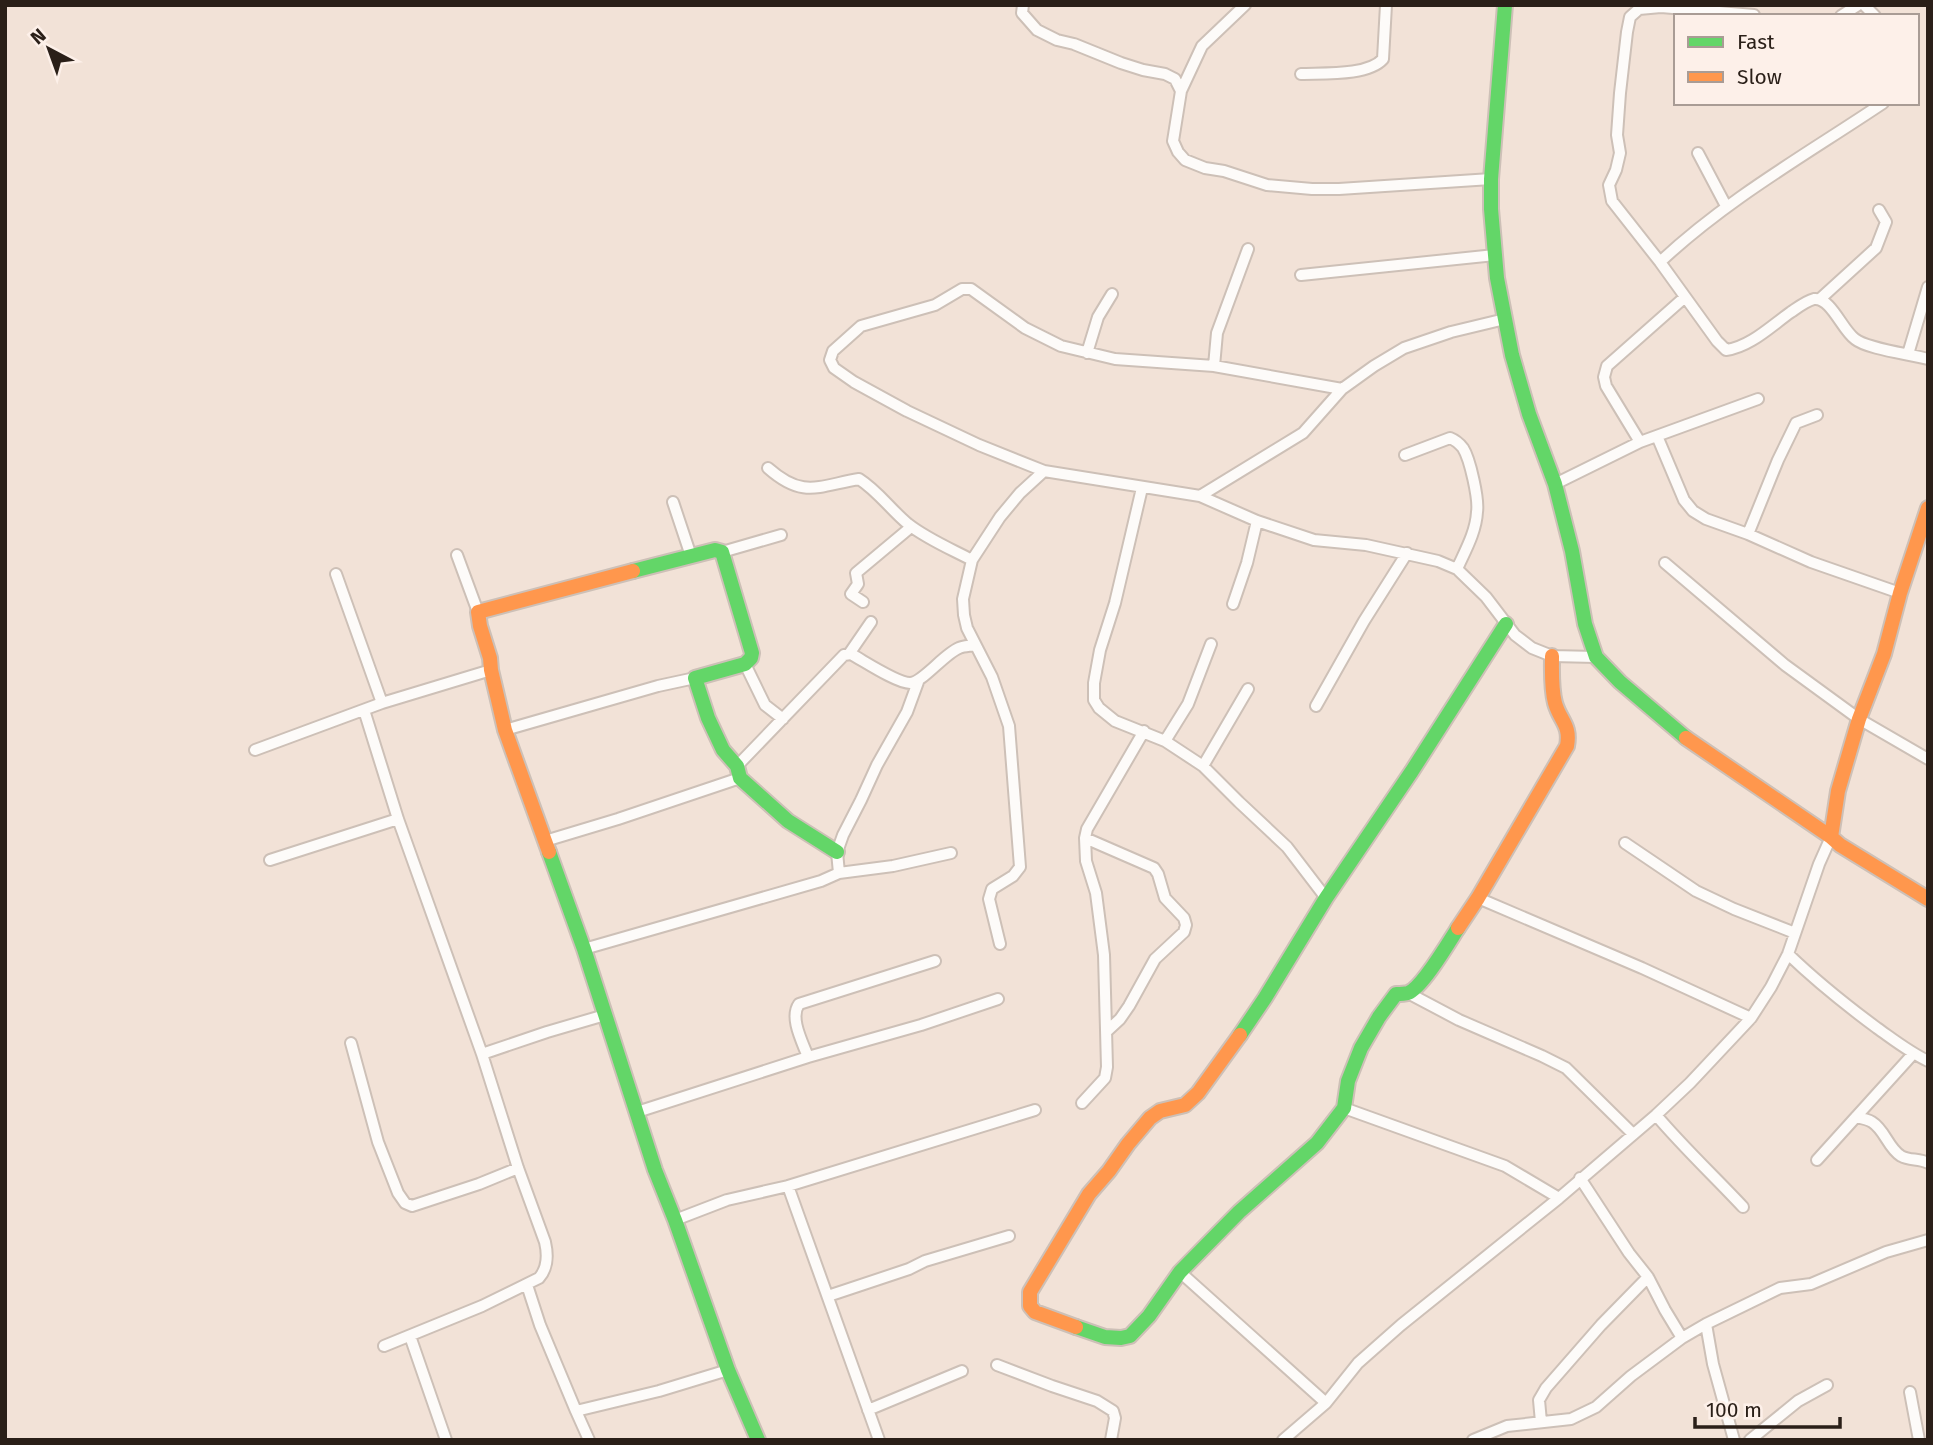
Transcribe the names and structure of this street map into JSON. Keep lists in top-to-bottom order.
{
  "legend": ["Fast", "Slow"],
  "scale_bar": "100 m",
  "north": "top left"
}
